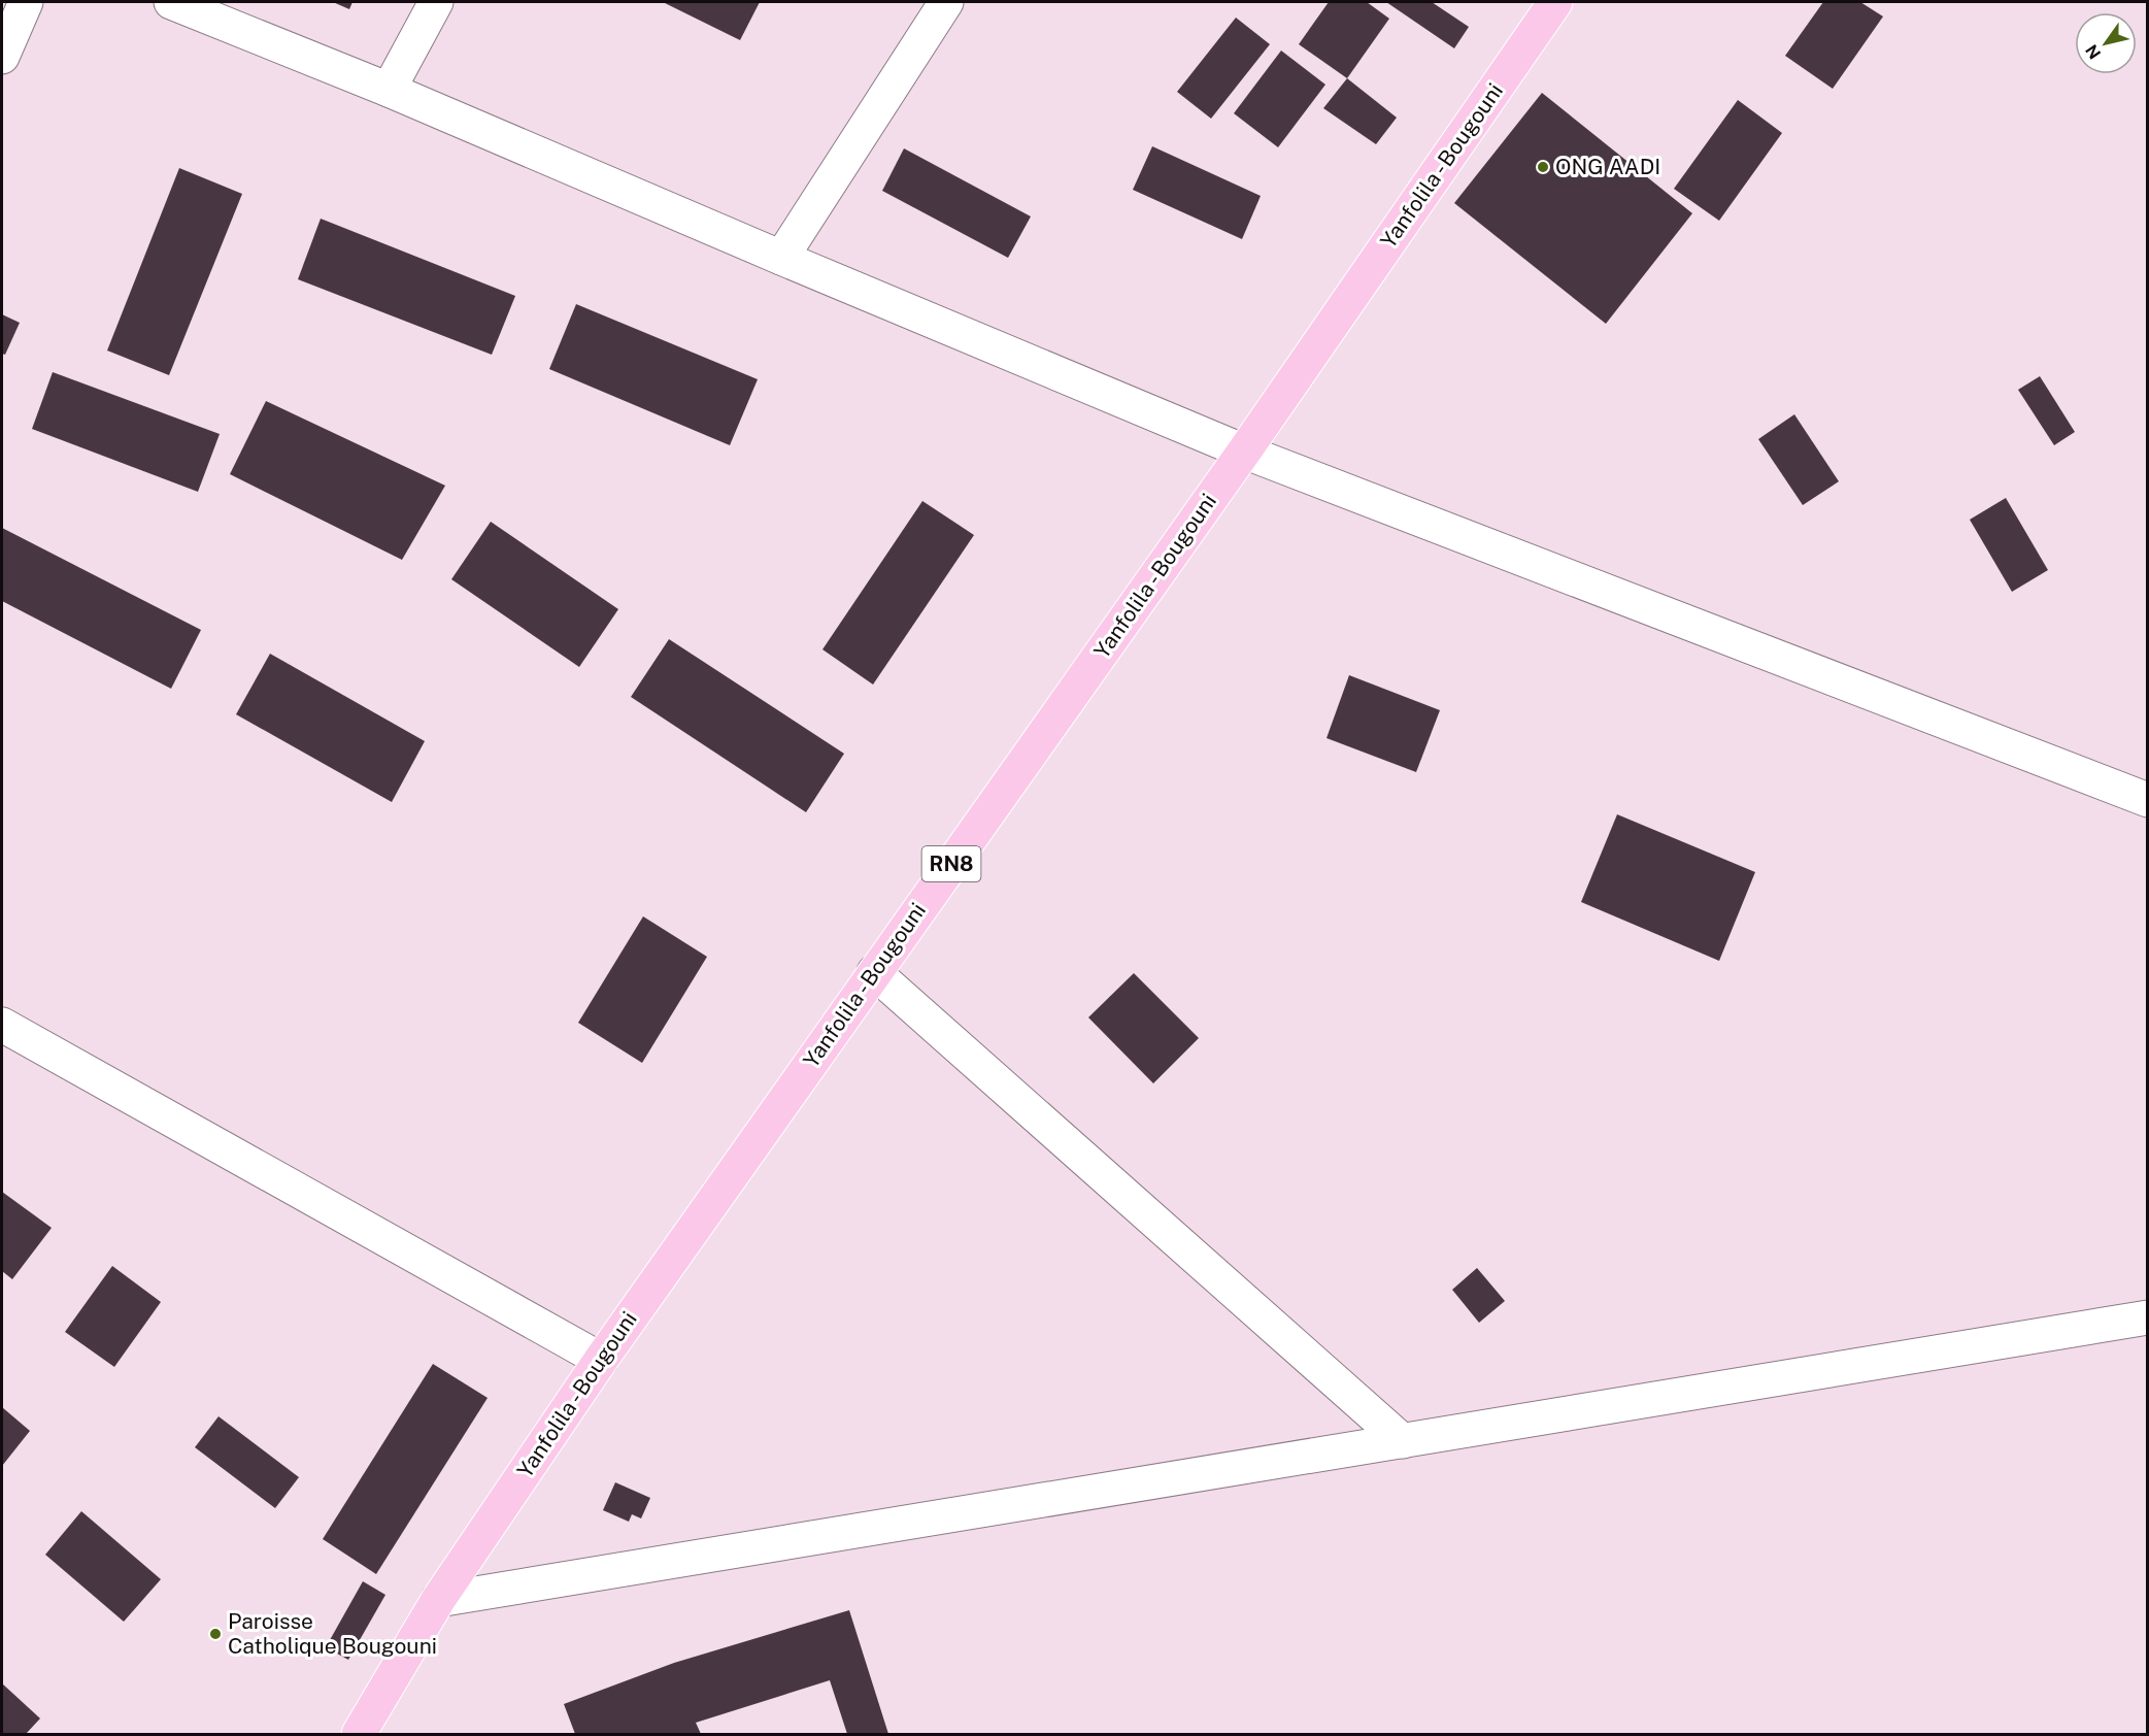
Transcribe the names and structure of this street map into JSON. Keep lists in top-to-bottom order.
{
  "streets": {
    "main road": ["Yanfolila - Bougouni", "RN8"]
  },
  "places": ["ONG AADI", "Paroisse Catholique Bougouni"],
  "north": "bottom left"
}
